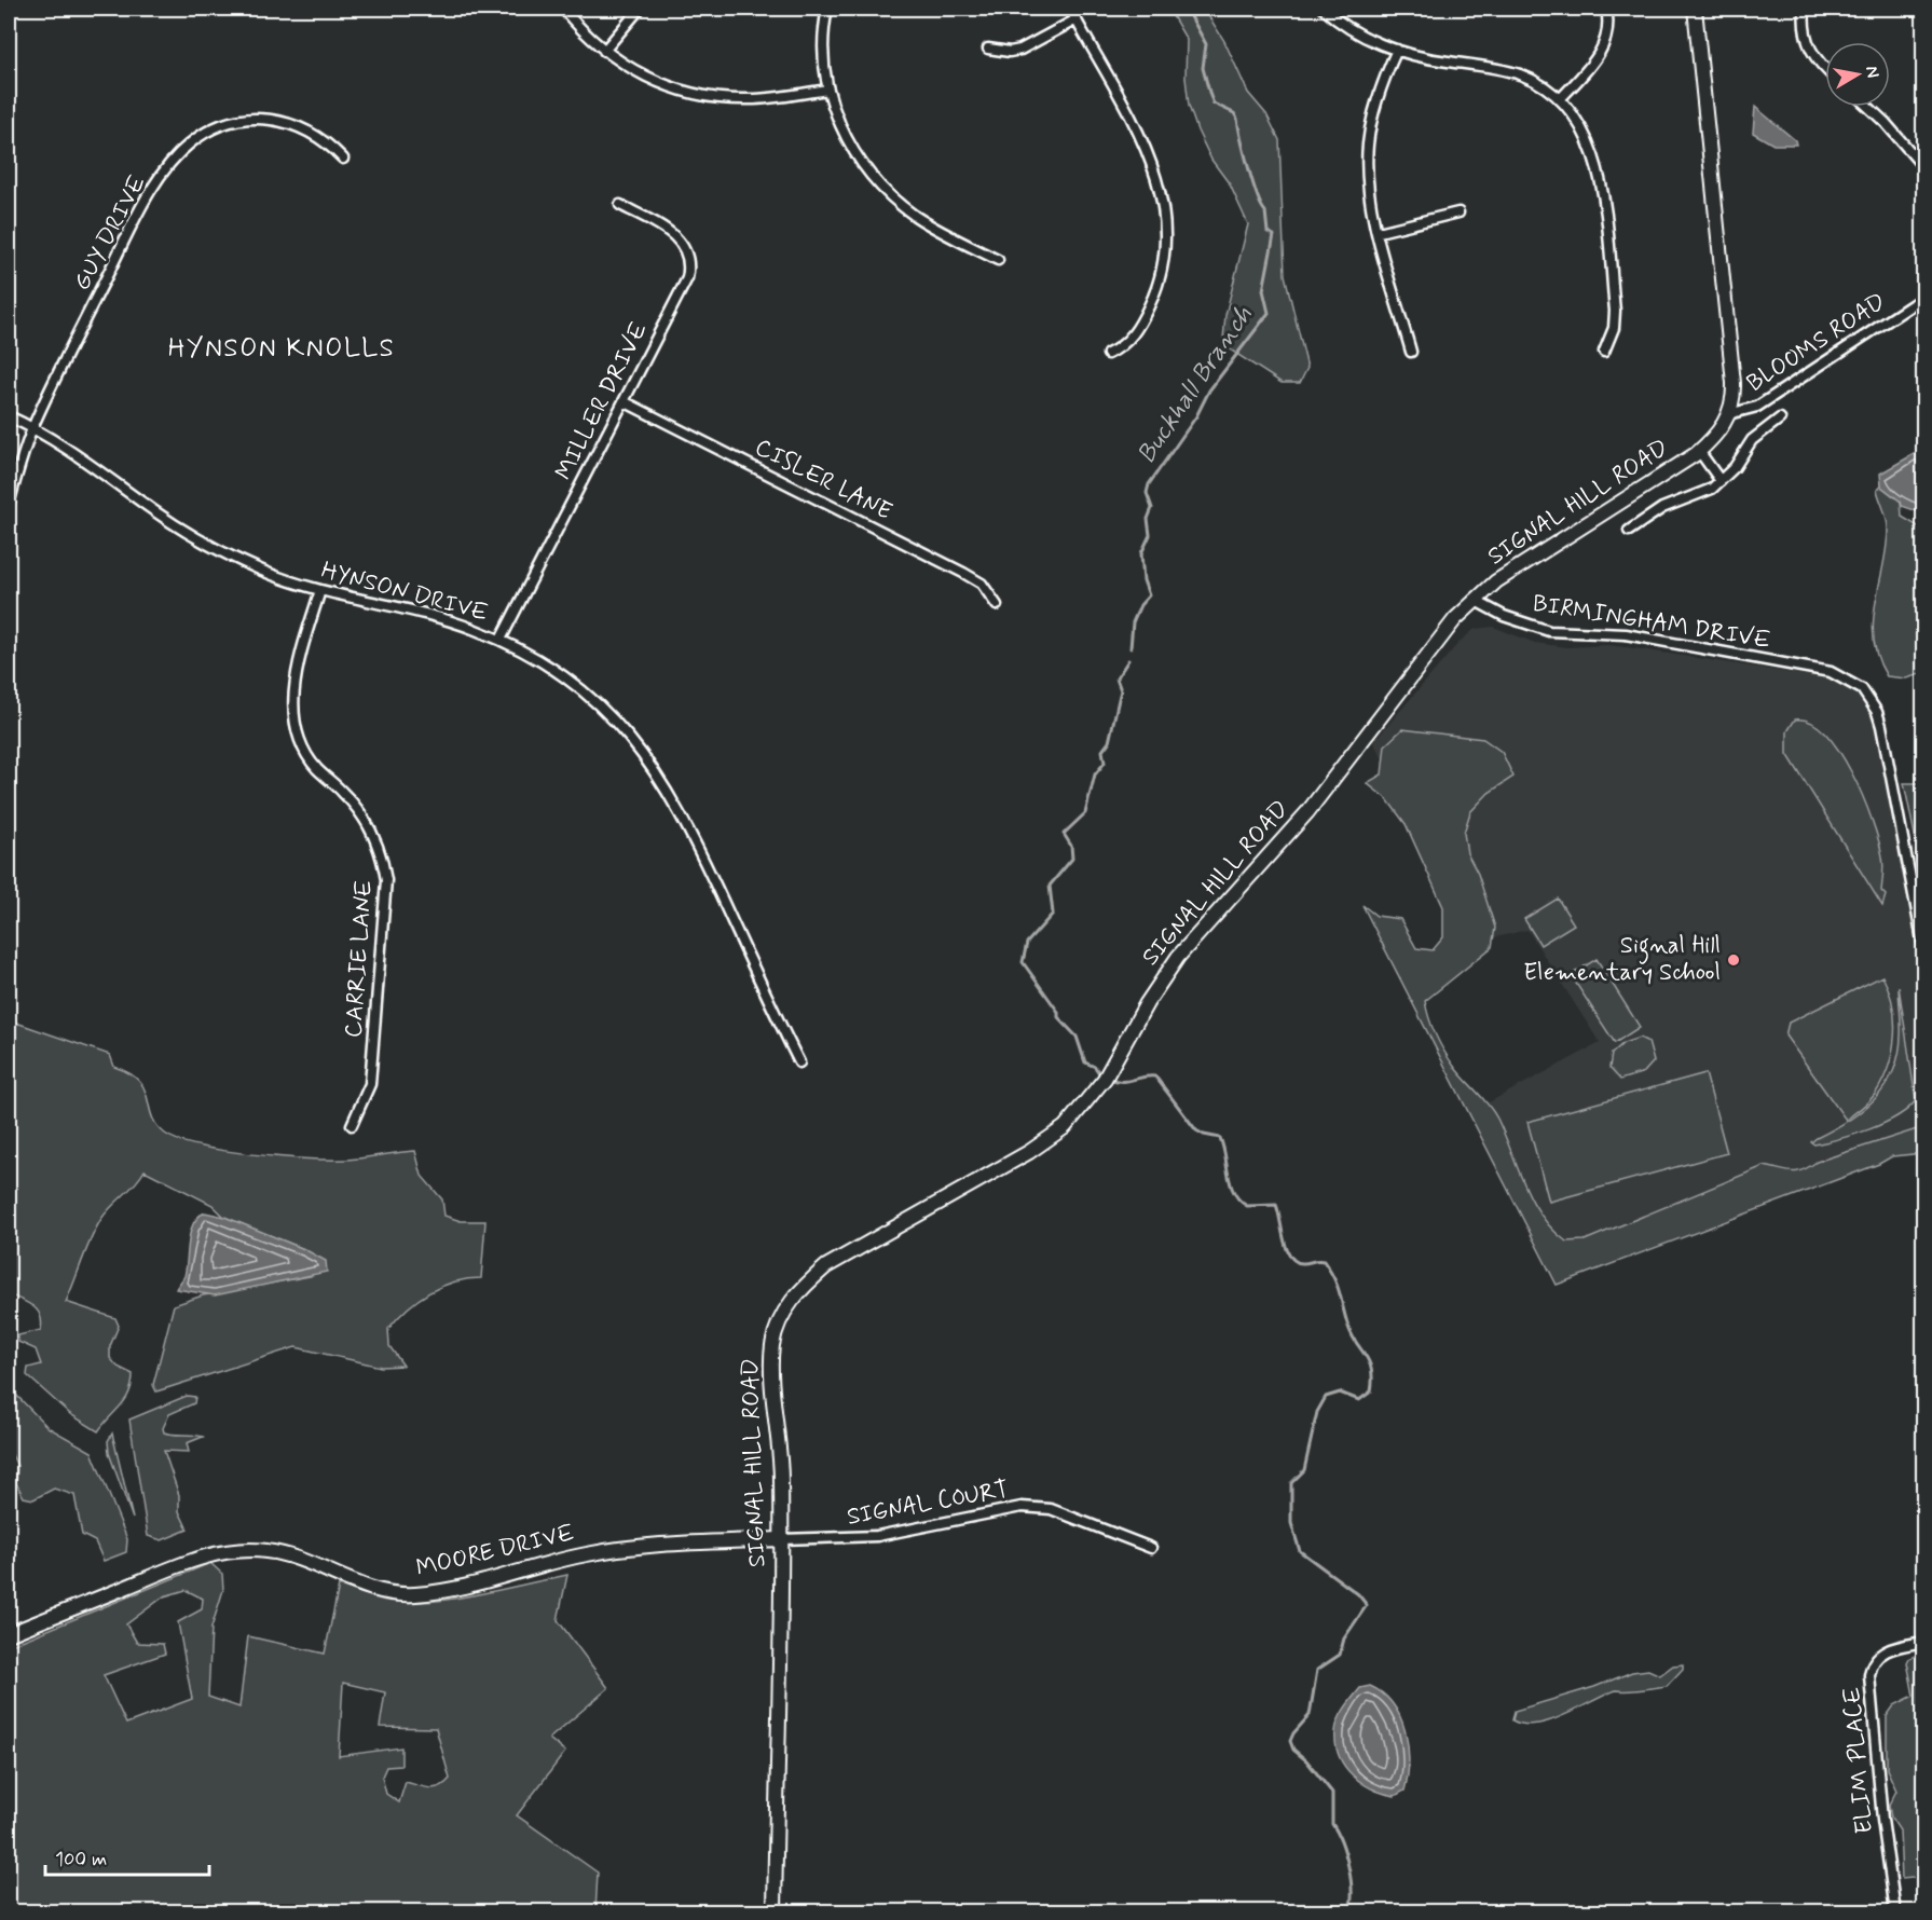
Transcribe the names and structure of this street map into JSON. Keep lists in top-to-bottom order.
{
  "streets": {
    "main road": ["SIGNAL HILL ROAD", "MOORE DRIVE"],
    "street": [
      "GUY DRIVE",
      "BLOOMS ROAD",
      "MILLER DRIVE",
      "CISLER LANE",
      "HYNSON DRIVE",
      "BIRMINGHAM DRIVE",
      "CARRIE LANE",
      "SIGNAL COURT",
      "ELIM PLACE"
    ]
  },
  "crossings": [
    ["GUY DRIVE", "HYNSON DRIVE"],
    ["BLOOMS ROAD", "SIGNAL HILL ROAD"],
    ["MILLER DRIVE", "CISLER LANE"],
    ["MILLER DRIVE", "HYNSON DRIVE"],
    ["SIGNAL HILL ROAD", "BIRMINGHAM DRIVE"],
    ["SIGNAL HILL ROAD", "SIGNAL COURT"],
    ["SIGNAL HILL ROAD", "MOORE DRIVE"],
    ["HYNSON DRIVE", "CARRIE LANE"],
    ["SIGNAL COURT", "MOORE DRIVE"]
  ],
  "districts": ["HYNSON KNOLLS"],
  "water": ["Buckhall Branch"],
  "places": ["Signal Hill Elementary School"],
  "scale_bar": "100 m",
  "north": "right"
}
